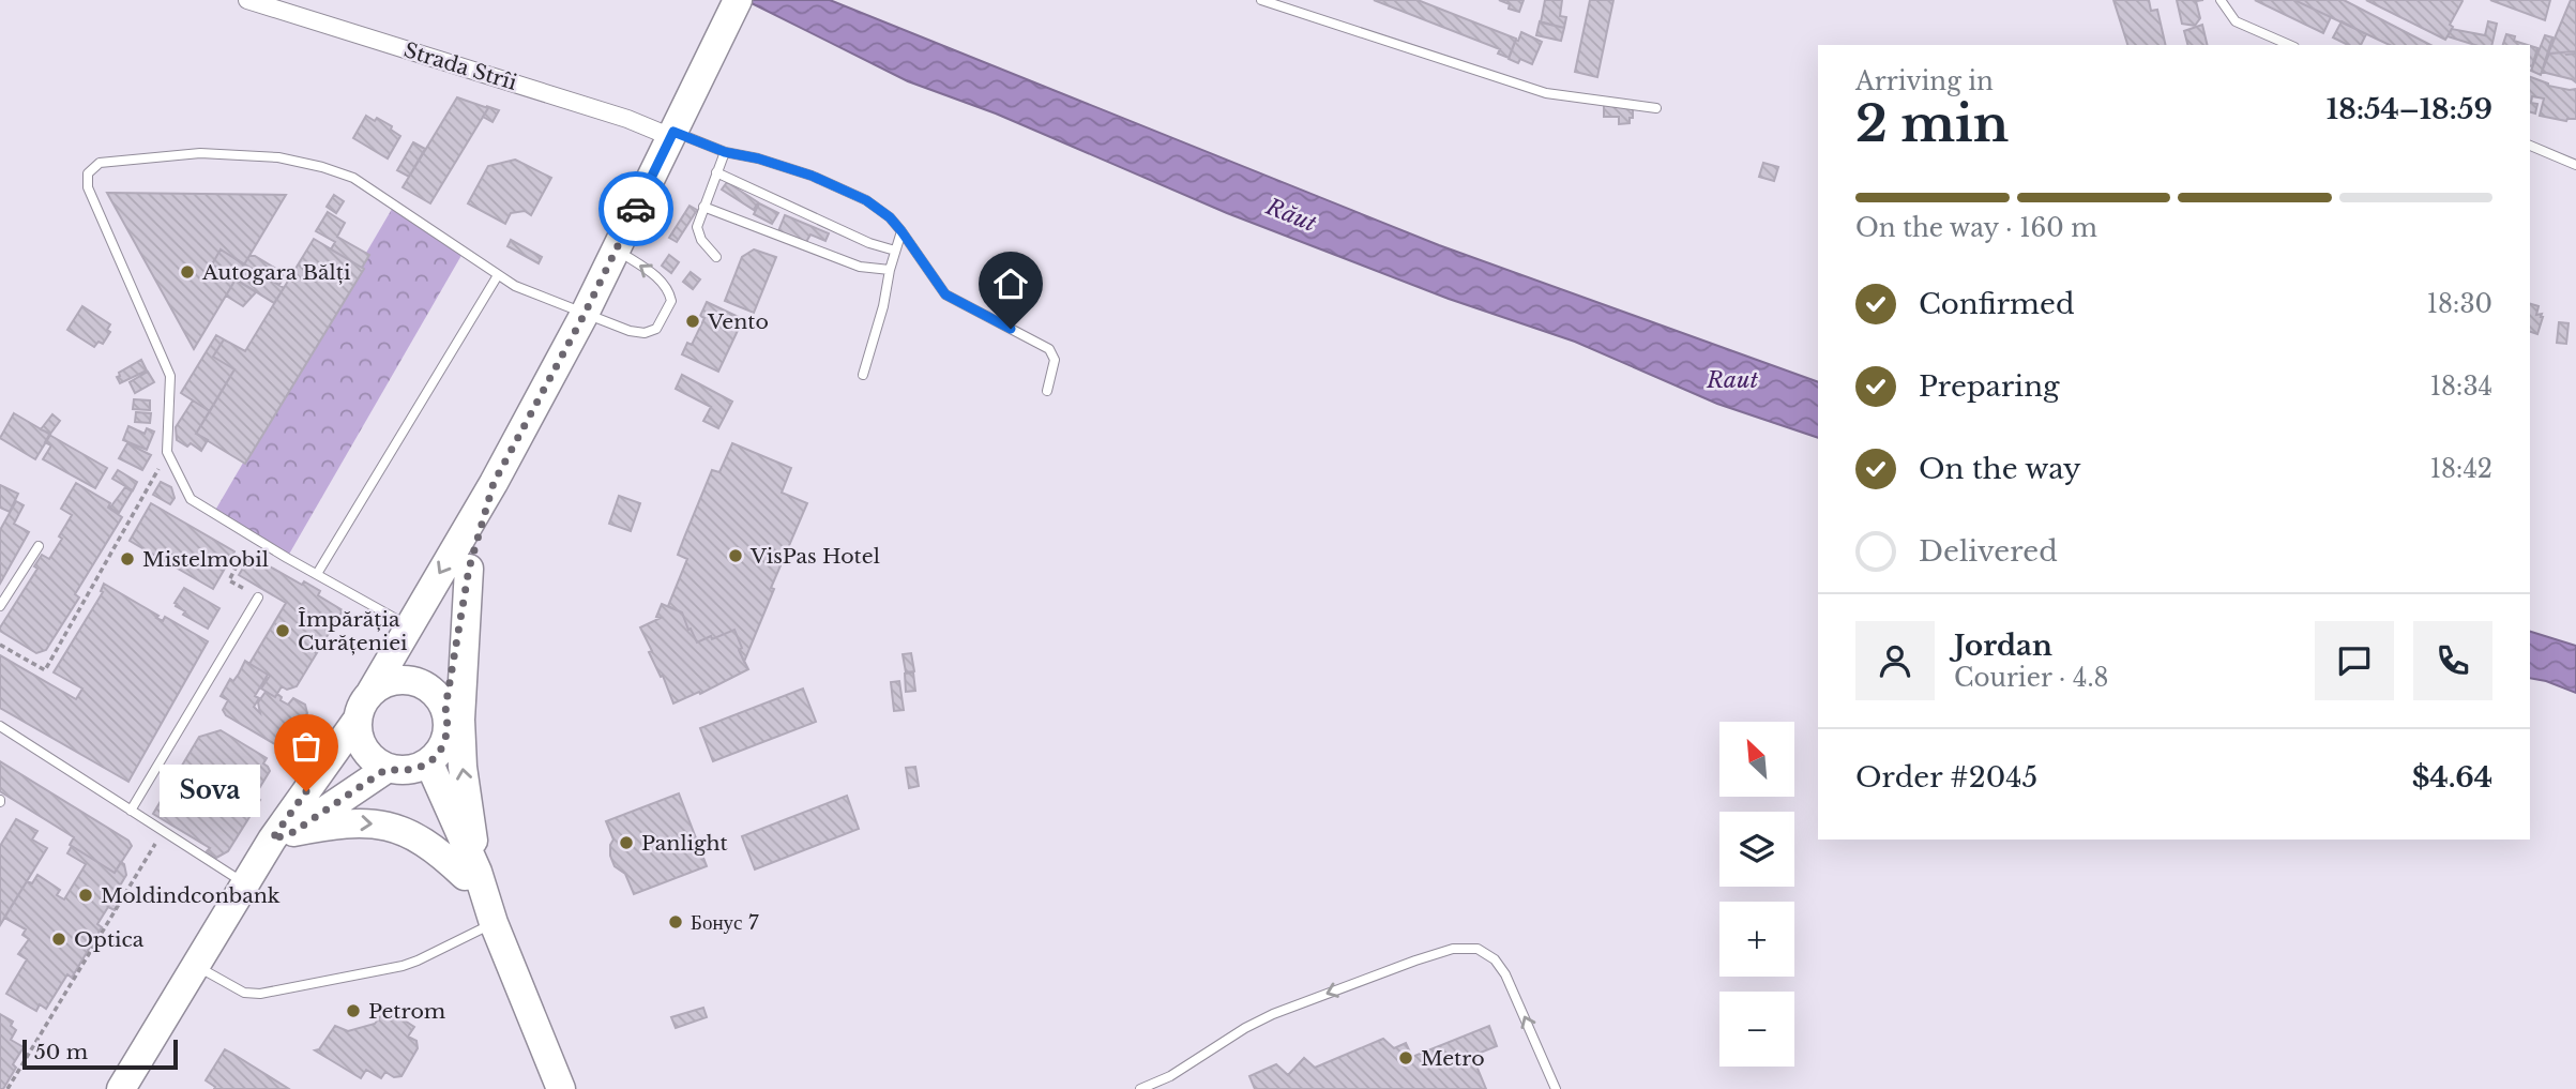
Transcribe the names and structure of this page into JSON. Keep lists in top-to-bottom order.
{
  "streets": {
    "street": ["Strada Strîi"]
  },
  "water": ["Răut", "Raut"],
  "places": [
    "Autogara Bălți",
    "Vento",
    "VisPas Hotel",
    "Mistelmobil",
    "Împărăția Curățeniei",
    "Sova",
    "Panlight",
    "Moldindconbank",
    "Бонус 7",
    "Optica",
    "Petrom",
    "Metro"
  ],
  "scale_bar": "50 m",
  "north": "top left",
  "page": {
    "heading": ["2 min", "Arriving in", "18:54–18:59"],
    "panel": [
      "Jordan",
      "Courier · 4.8",
      "Order #2045",
      "$4.64"
    ],
    "bar": "On the way · 160 m",
    "list": [
      ["Confirmed", "18:30"],
      ["Preparing", "18:34"],
      ["On the way", "18:42"],
      "Delivered"
    ],
    "map_buttons": ["+", "−"],
    "bubble": "Sova",
    "scale": "50 m"
  }
}
